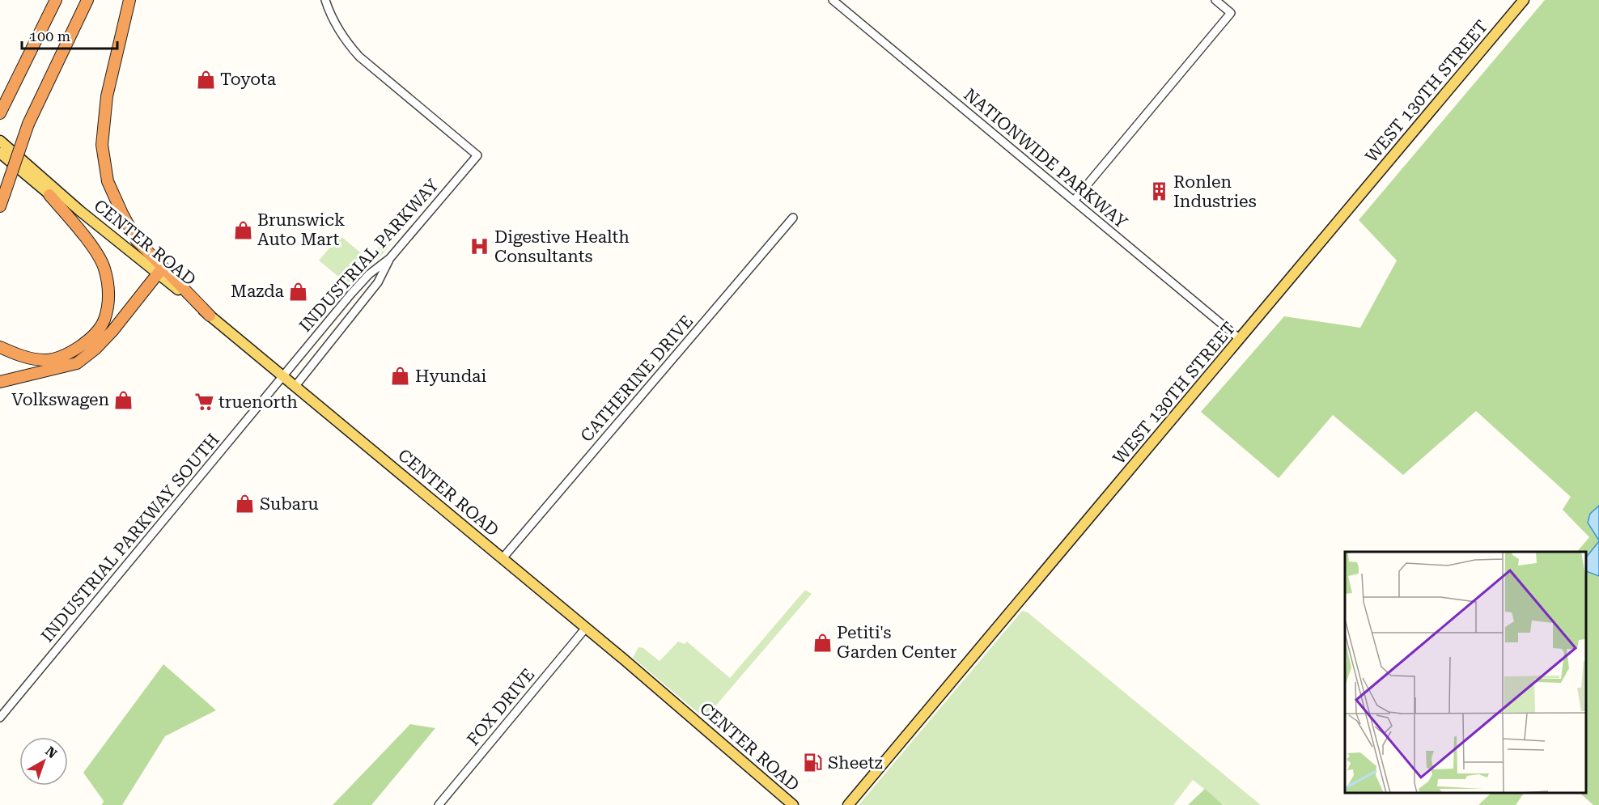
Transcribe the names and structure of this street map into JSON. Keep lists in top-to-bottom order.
{
  "streets": {
    "main road": ["WEST 130TH STREET", "CENTER ROAD"],
    "street": [
      "NATIONWIDE PARKWAY",
      "INDUSTRIAL PARKWAY",
      "CATHERINE DRIVE",
      "INDUSTRIAL PARKWAY SOUTH",
      "FOX DRIVE"
    ]
  },
  "crossings": [
    ["WEST 130TH STREET", "NATIONWIDE PARKWAY"],
    ["CENTER ROAD", "INDUSTRIAL PARKWAY"],
    ["CENTER ROAD", "CATHERINE DRIVE"],
    ["CENTER ROAD", "INDUSTRIAL PARKWAY SOUTH"],
    ["CENTER ROAD", "FOX DRIVE"],
    ["INDUSTRIAL PARKWAY", "INDUSTRIAL PARKWAY SOUTH"]
  ],
  "places": {
    "shop": [
      "Toyota",
      "Brunswick Auto Mart",
      "Mazda",
      "Hyundai",
      "Volkswagen",
      "Subaru",
      "Petiti's Garden Center"
    ],
    "building": ["Ronlen Industries"],
    "hospital": ["Digestive Health Consultants"],
    "supermarket": ["truenorth"],
    "fuel station": ["Sheetz"]
  },
  "scale_bar": "100 m",
  "north": "top right"
}
